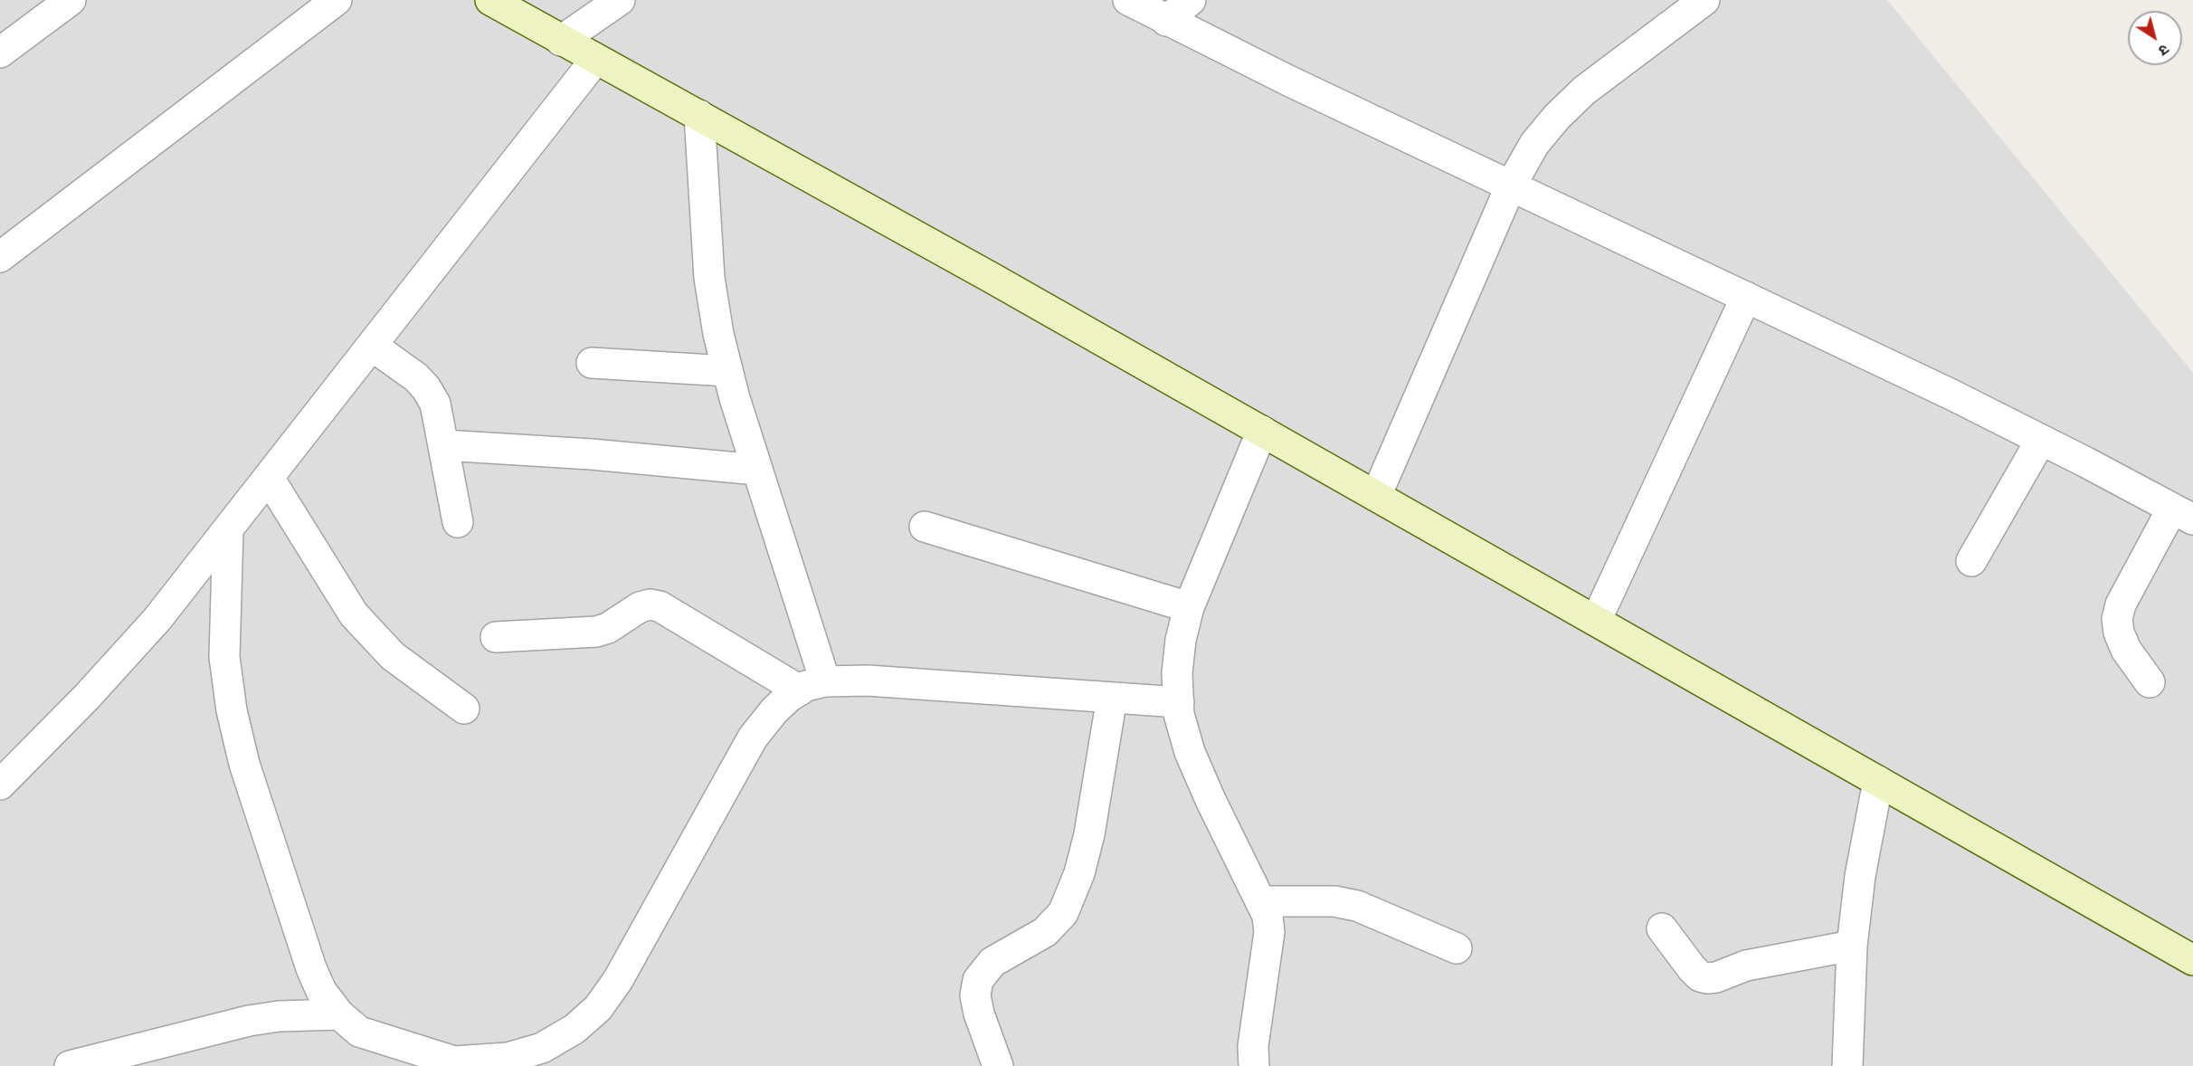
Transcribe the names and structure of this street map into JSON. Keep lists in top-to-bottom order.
{
  "north": "bottom right"
}
